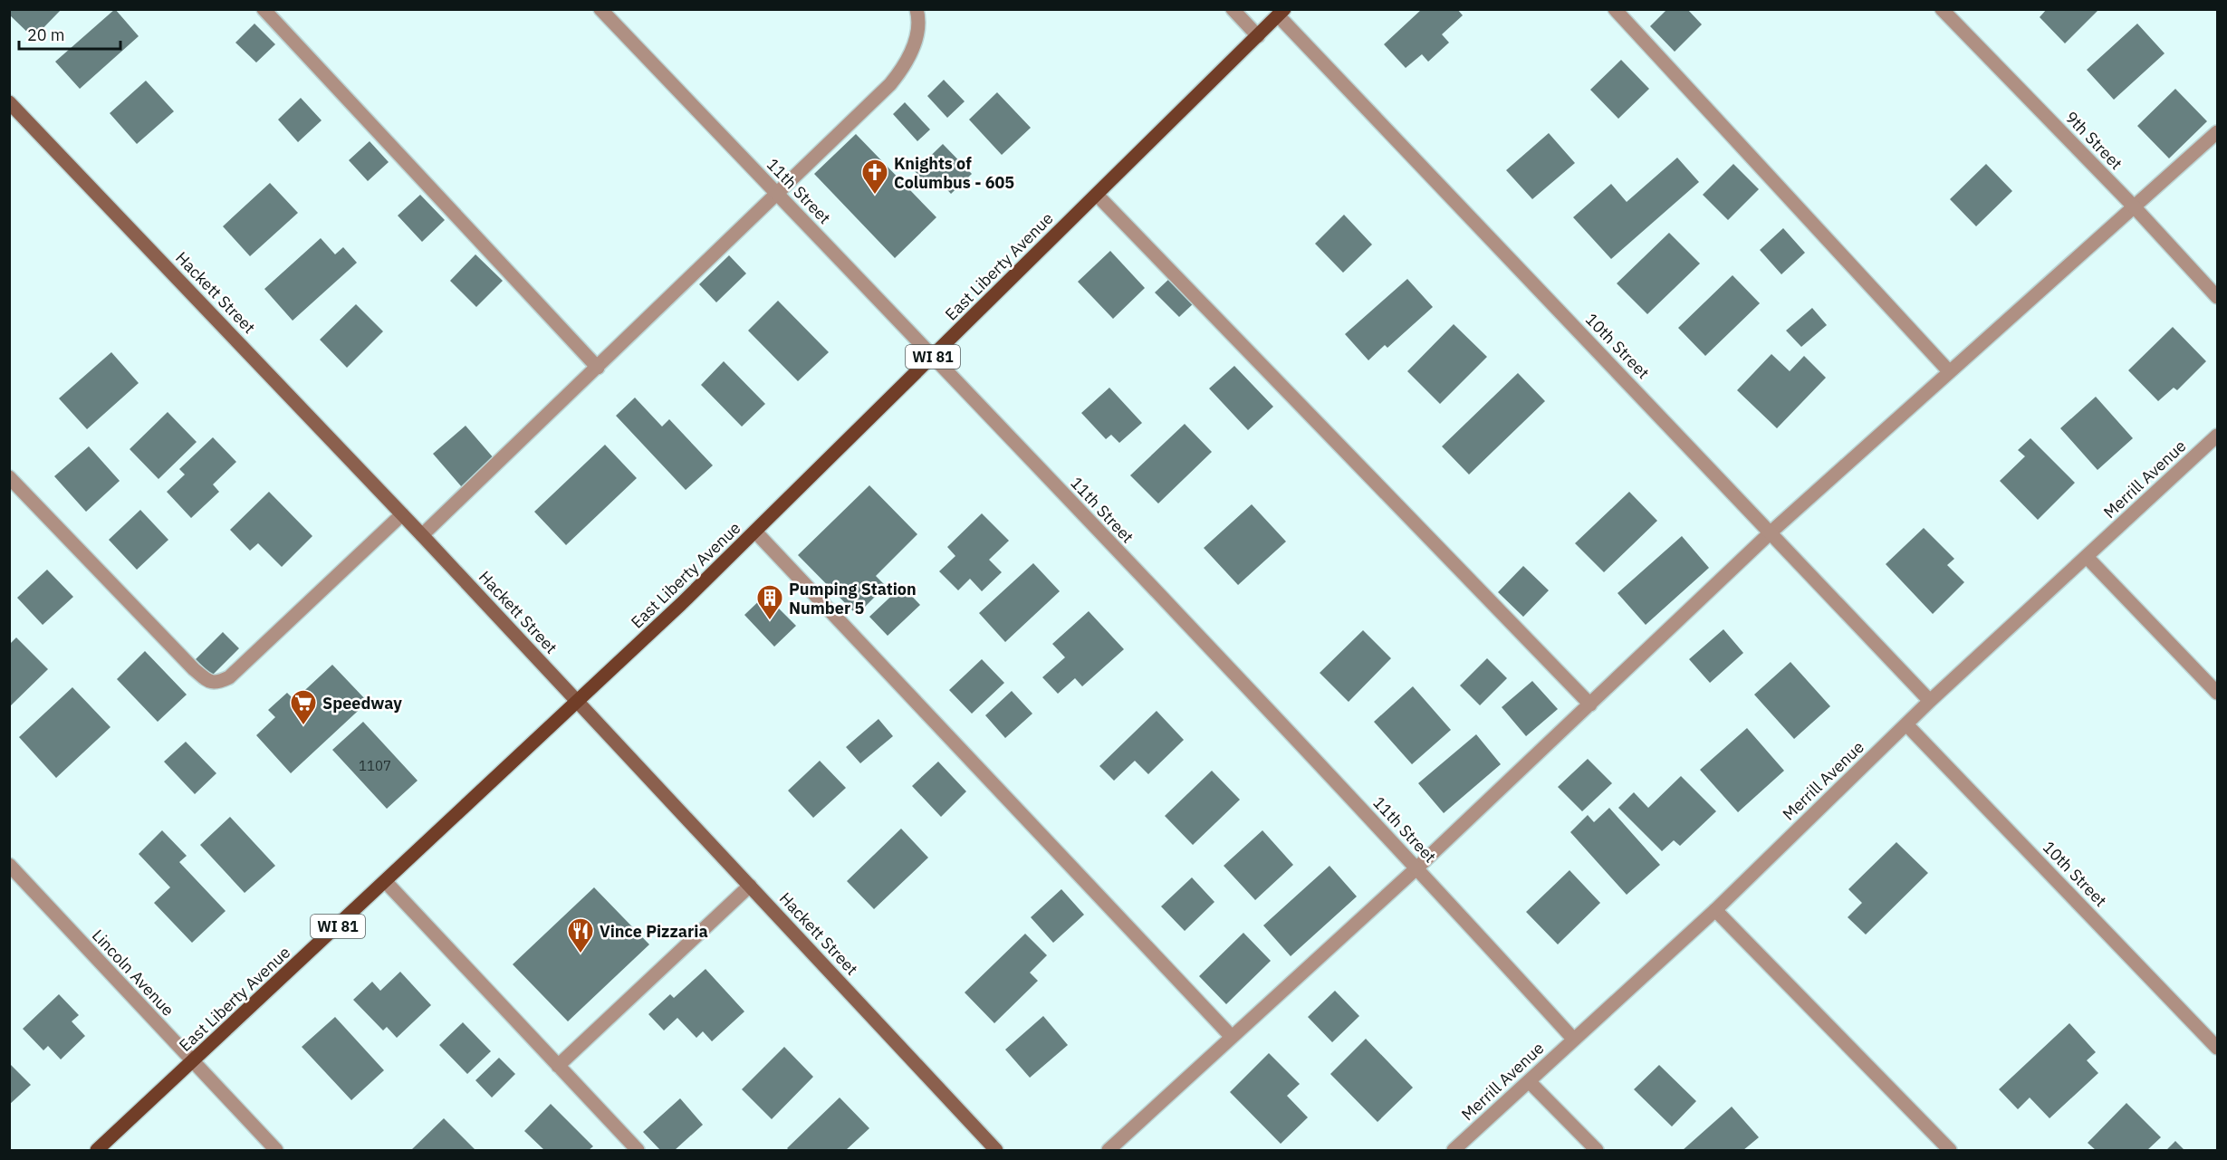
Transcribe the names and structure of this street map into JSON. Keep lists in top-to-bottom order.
{
  "streets": {
    "main road": ["East Liberty Avenue", "WI 81"],
    "street": [
      "9th Street",
      "11th Street",
      "Hackett Street",
      "10th Street",
      "Merrill Avenue",
      "Lincoln Avenue"
    ]
  },
  "crossings": [
    ["11th Street", "East Liberty Avenue"],
    ["11th Street", "Merrill Avenue"],
    ["East Liberty Avenue", "Hackett Street"],
    ["East Liberty Avenue", "10th Street"],
    ["East Liberty Avenue", "Lincoln Avenue"],
    ["10th Street", "Merrill Avenue"]
  ],
  "places": {
    "church": ["Knights of Columbus - 605"],
    "building": ["Pumping Station Number 5"],
    "supermarket": ["Speedway"],
    "restaurant": ["Vince Pizzaria"]
  },
  "house_numbers": ["1107"],
  "scale_bar": "20 m"
}
